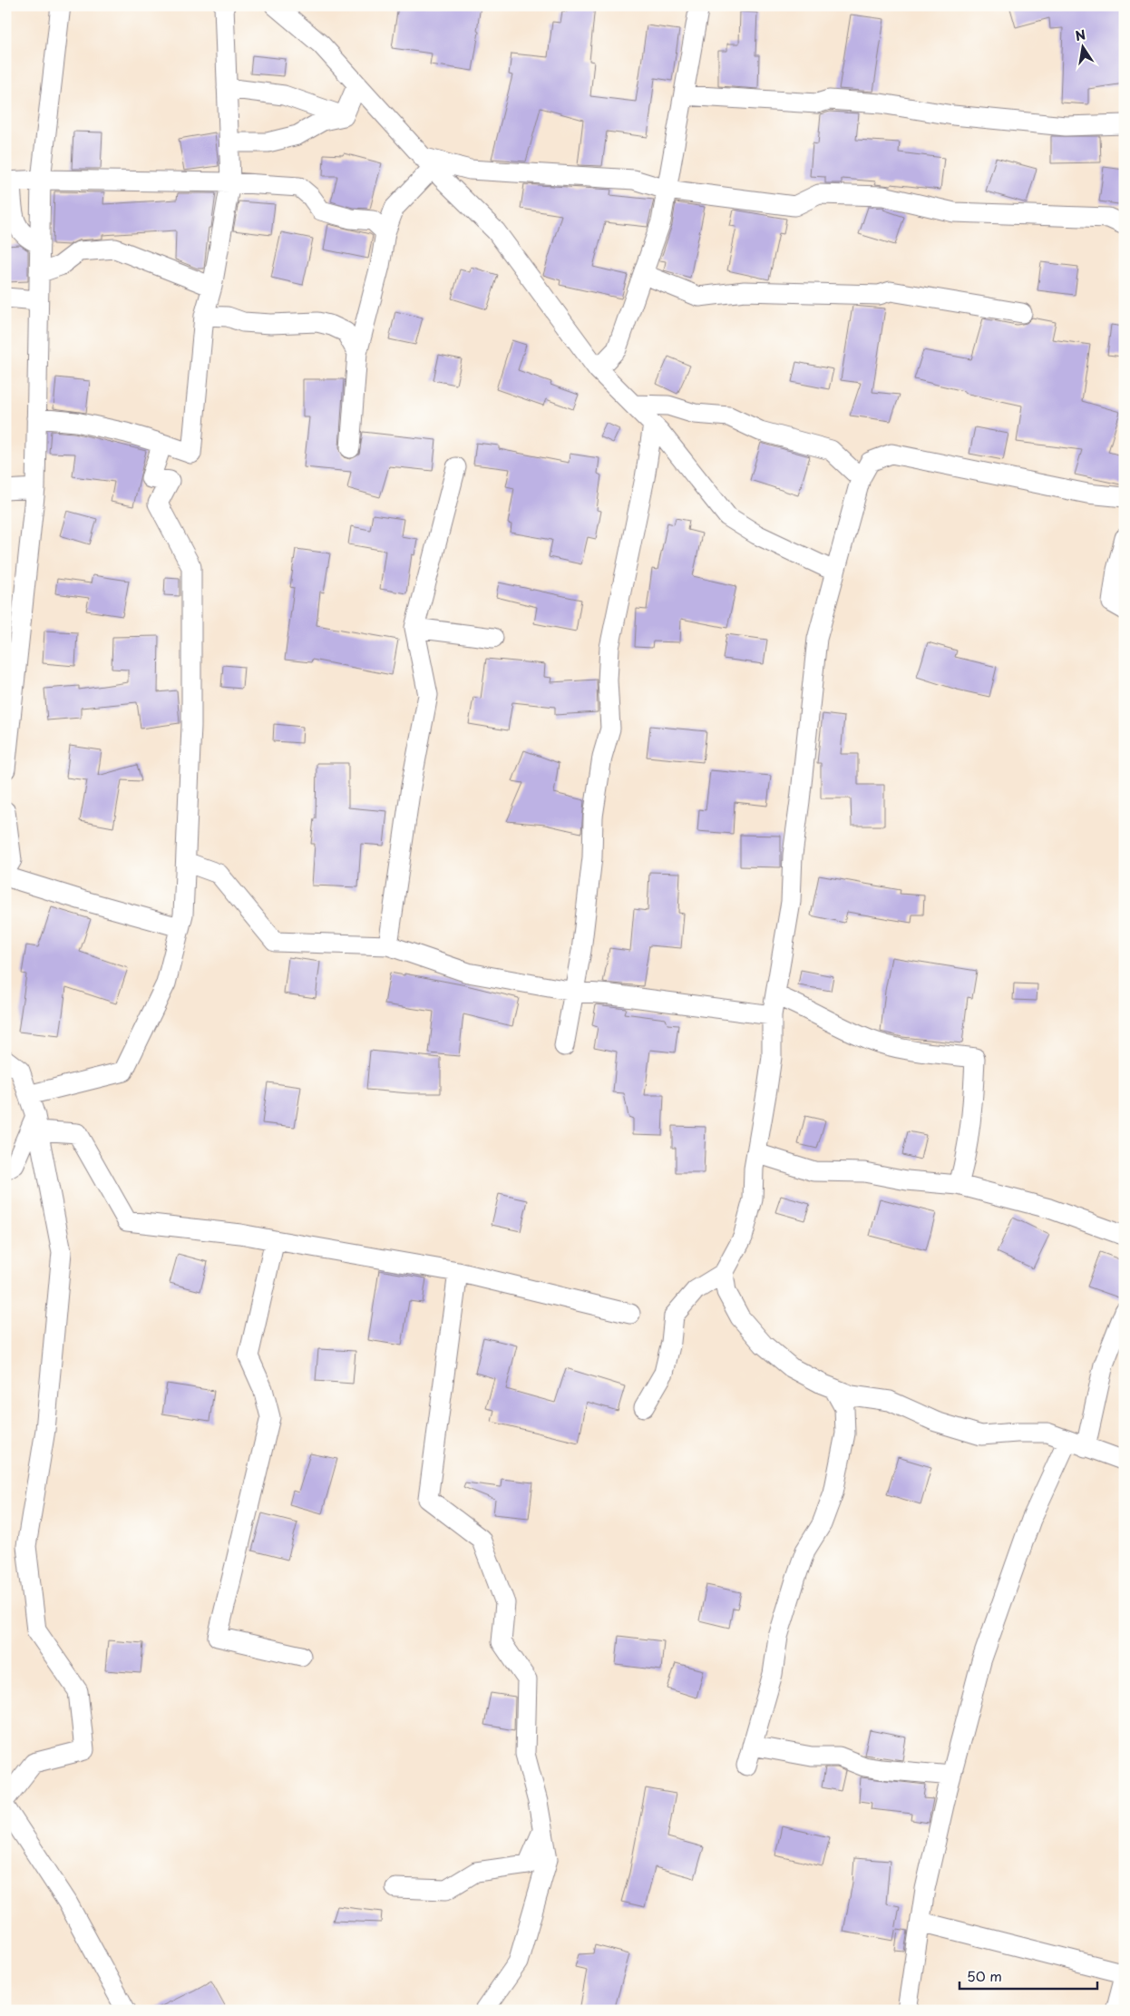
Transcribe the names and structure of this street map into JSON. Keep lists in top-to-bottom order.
{
  "scale_bar": "50 m",
  "north": "top"
}
